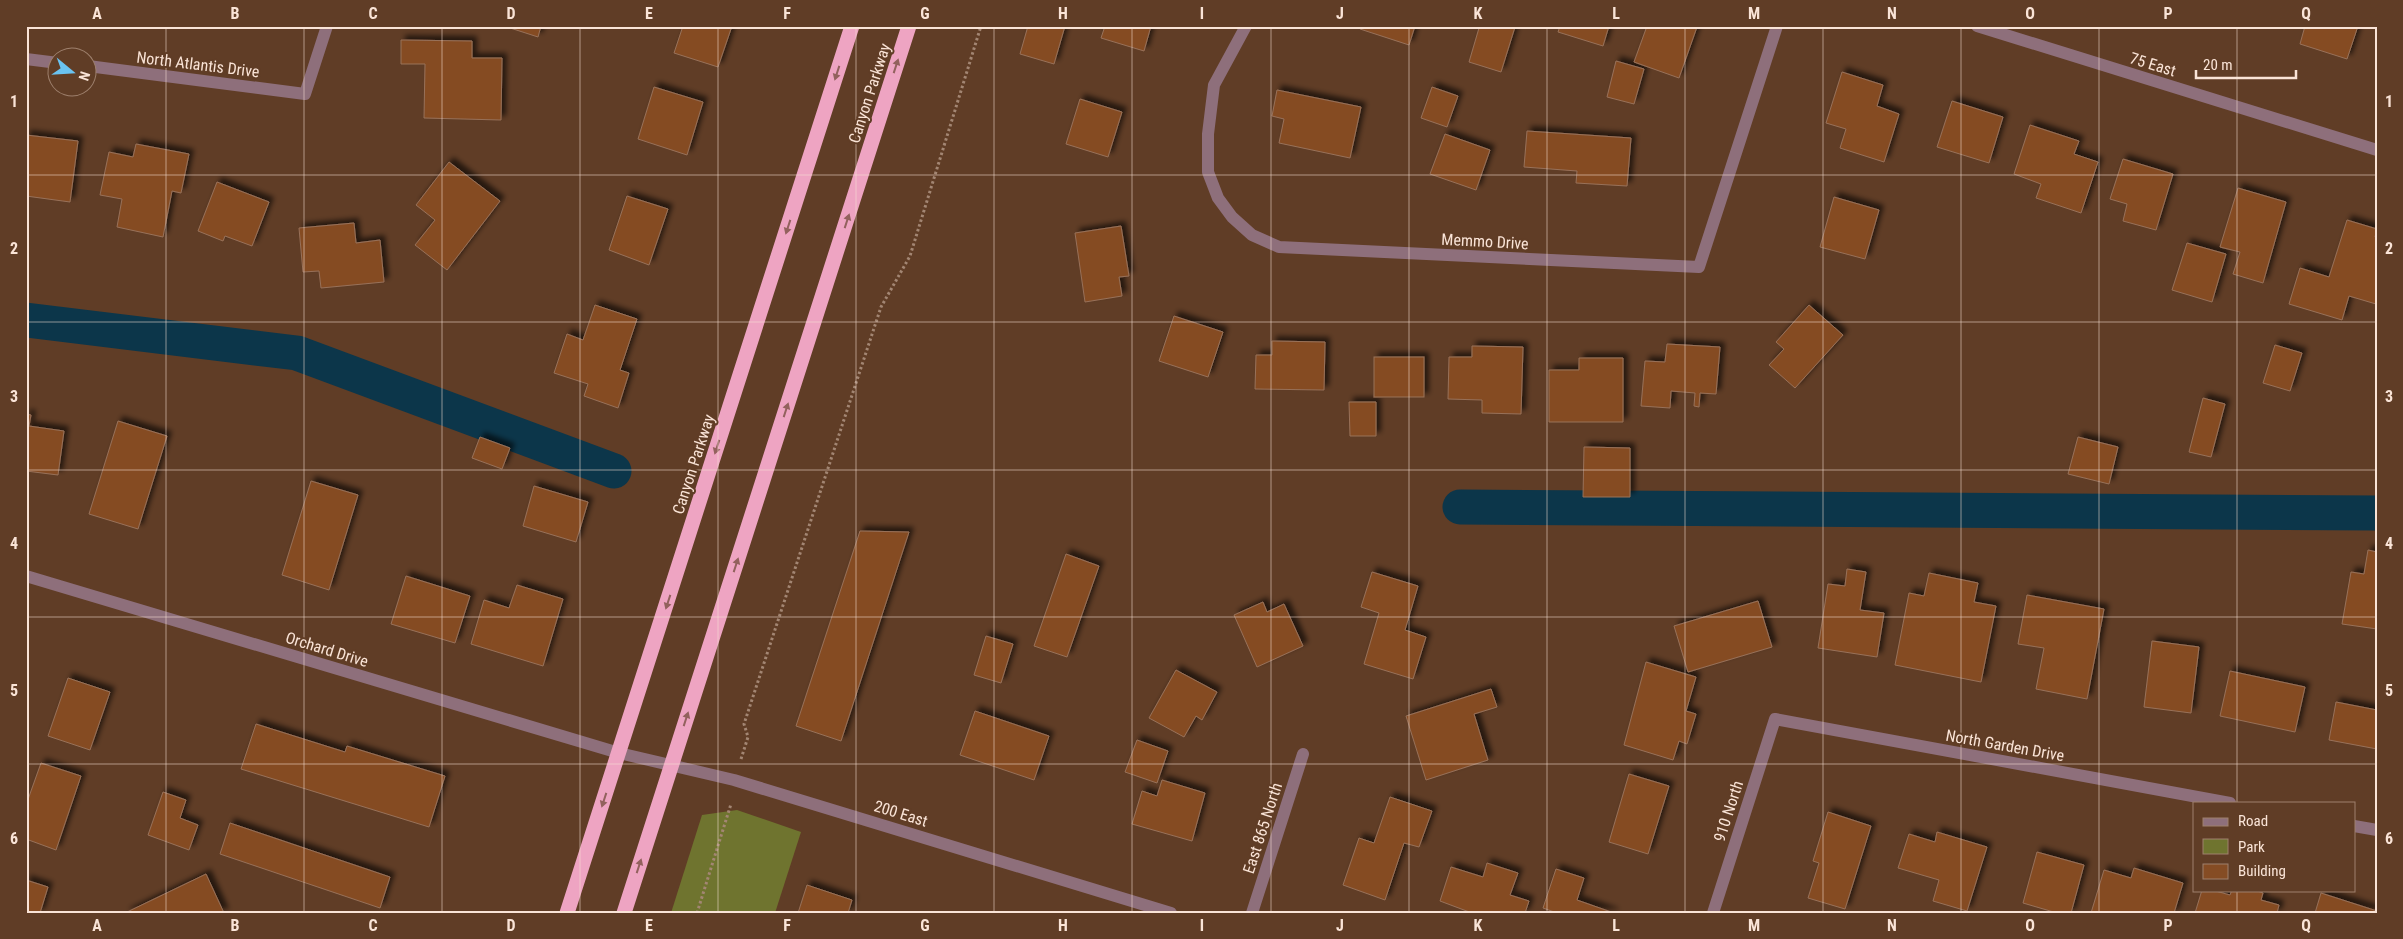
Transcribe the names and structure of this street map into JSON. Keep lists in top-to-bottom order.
{
  "streets": {
    "highway": ["Canyon Parkway"],
    "street": [
      "North Atlantis Drive",
      "75 East",
      "Memmo Drive",
      "Orchard Drive",
      "North Garden Drive",
      "910 North",
      "200 East",
      "East 865 North"
    ]
  },
  "crossings": [
    ["Canyon Parkway", "Orchard Drive"],
    ["Canyon Parkway", "200 East"],
    ["Orchard Drive", "200 East"],
    ["North Garden Drive", "910 North"]
  ],
  "legend": ["Road", "Park", "Building"],
  "scale_bar": "20 m",
  "north": "right",
  "grid": {
    "columns": [
      "A",
      "B",
      "C",
      "D",
      "E",
      "F",
      "G",
      "H",
      "I",
      "J",
      "K",
      "L",
      "M",
      "N",
      "O",
      "P",
      "Q"
    ],
    "rows": [
      "1",
      "2",
      "3",
      "4",
      "5",
      "6"
    ]
  }
}
